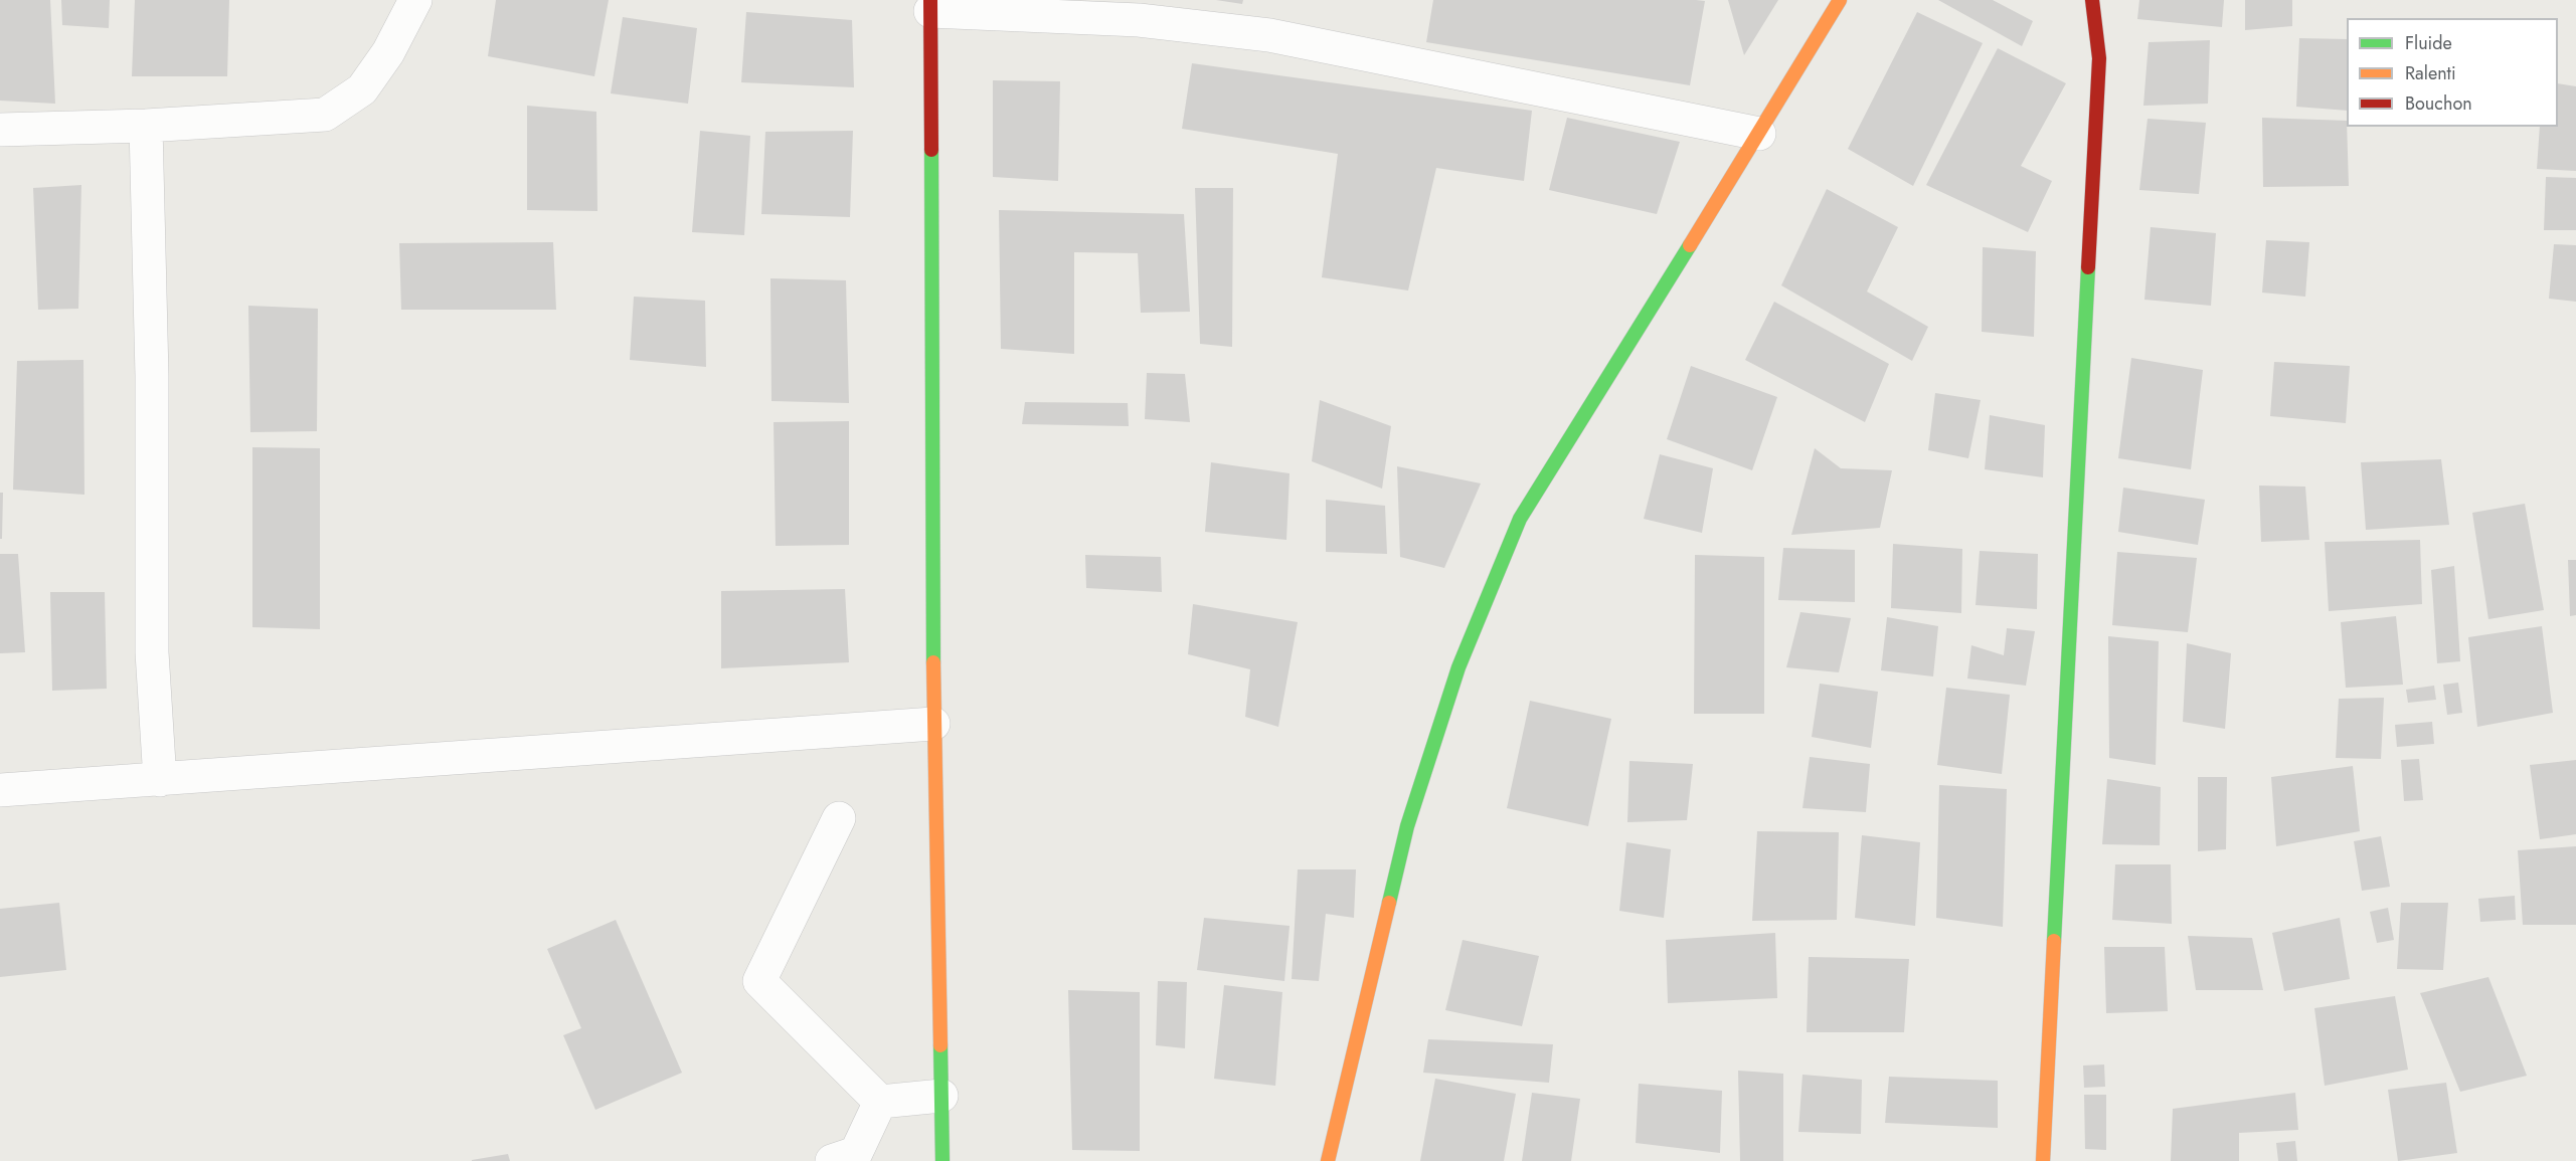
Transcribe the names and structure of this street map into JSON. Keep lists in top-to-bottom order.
{
  "legend": ["Fluide", "Ralenti", "Bouchon"]
}
